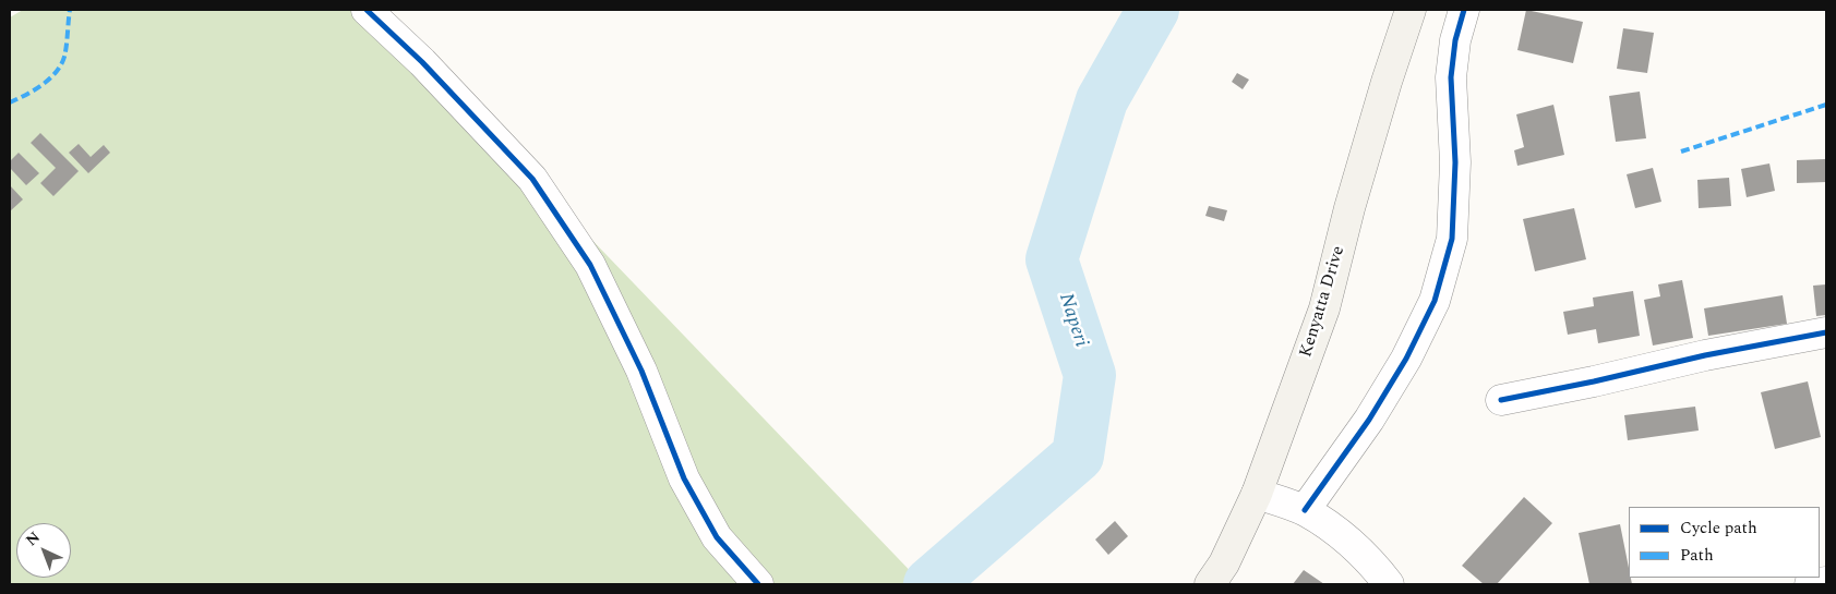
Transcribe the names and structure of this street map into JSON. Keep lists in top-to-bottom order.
{
  "streets": {
    "main road": ["Kenyatta Drive"]
  },
  "water": ["Naperi"],
  "legend": ["Cycle path", "Path"],
  "north": "top left"
}
